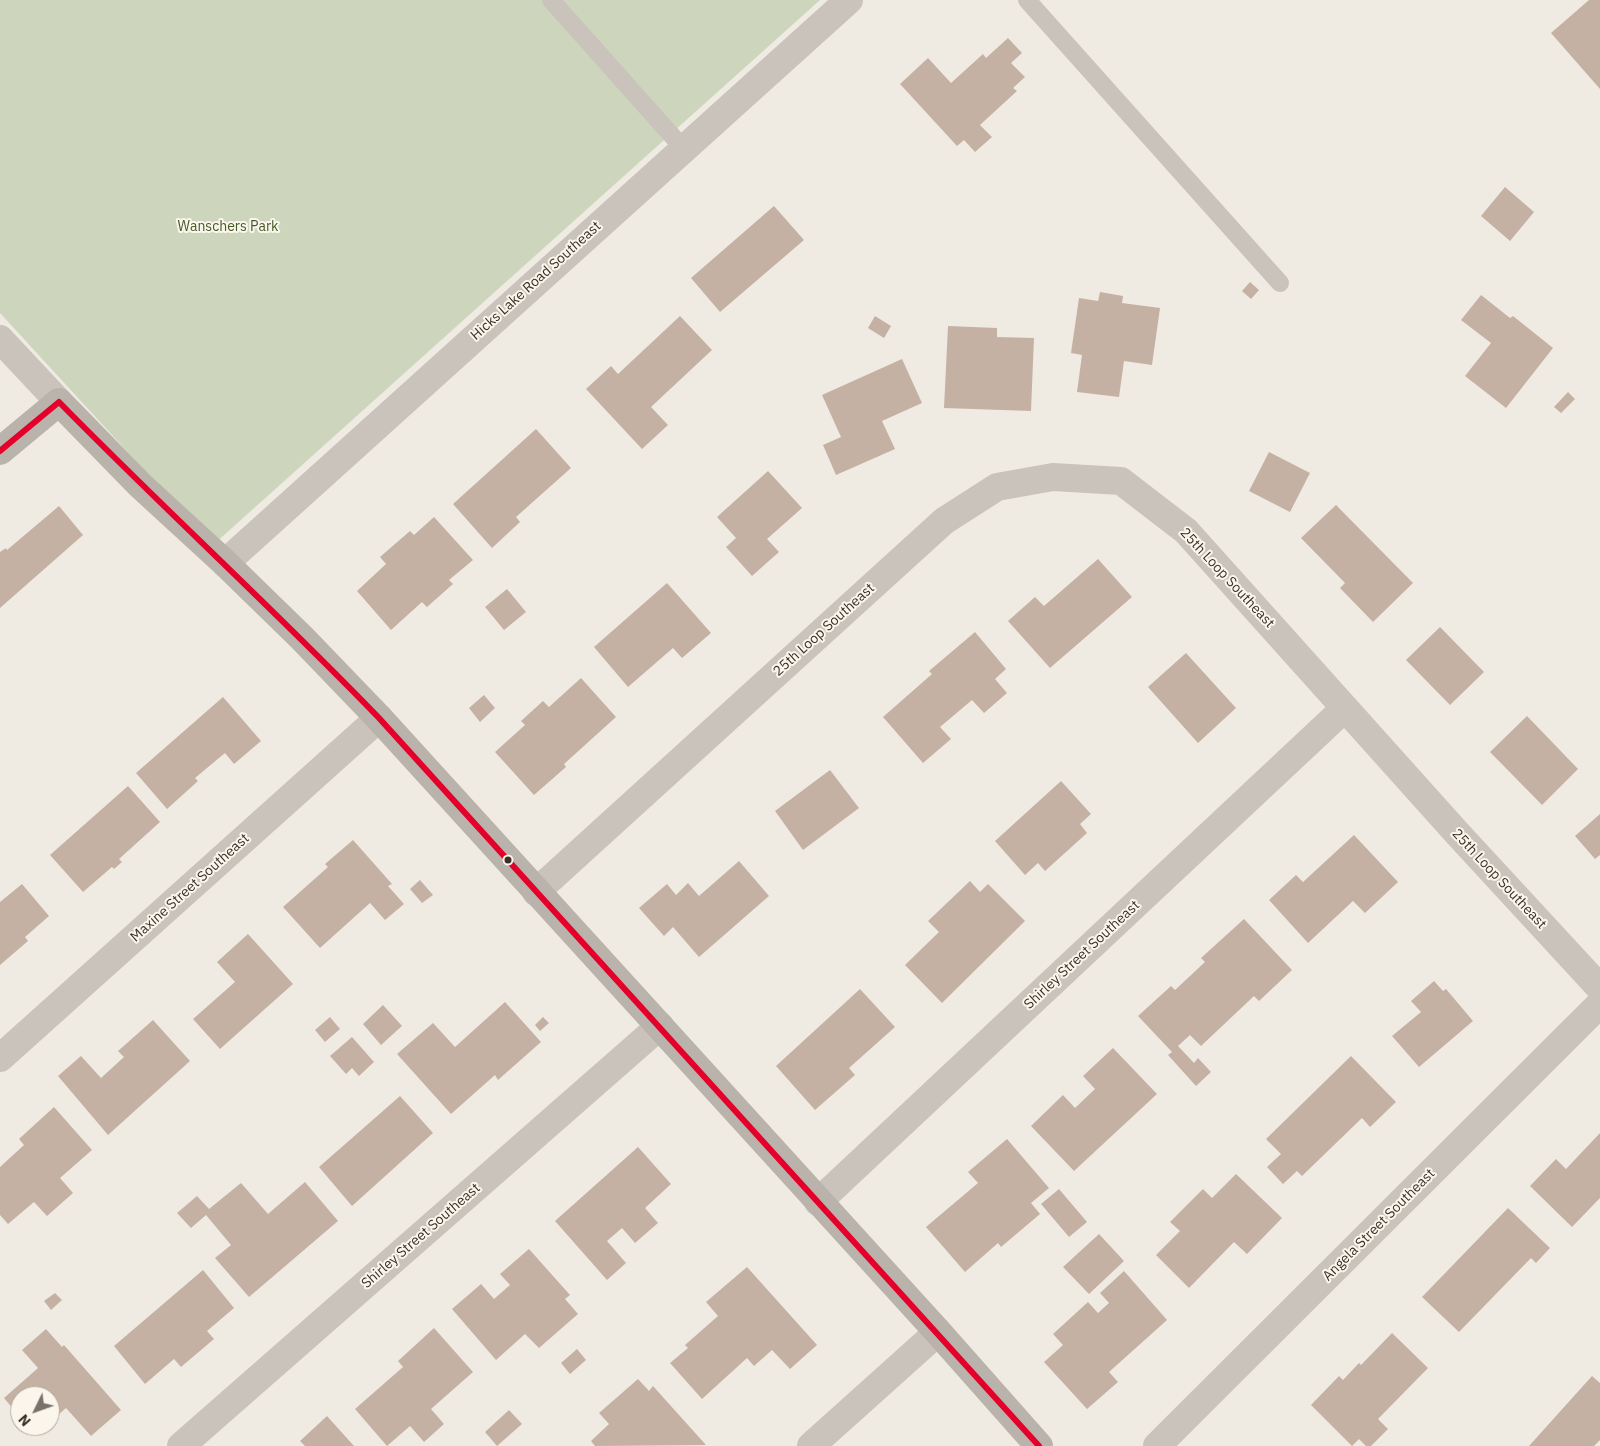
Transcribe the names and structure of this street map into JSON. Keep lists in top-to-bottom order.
{
  "streets": {
    "street": [
      "Hicks Lake Road Southeast",
      "25th Loop Southeast",
      "Maxine Street Southeast",
      "Shirley Street Southeast",
      "Angela Street Southeast"
    ]
  },
  "crossings": [
    ["25th Loop Southeast", "Shirley Street Southeast"]
  ],
  "parks": ["Wanschers Park"],
  "north": "bottom left"
}
